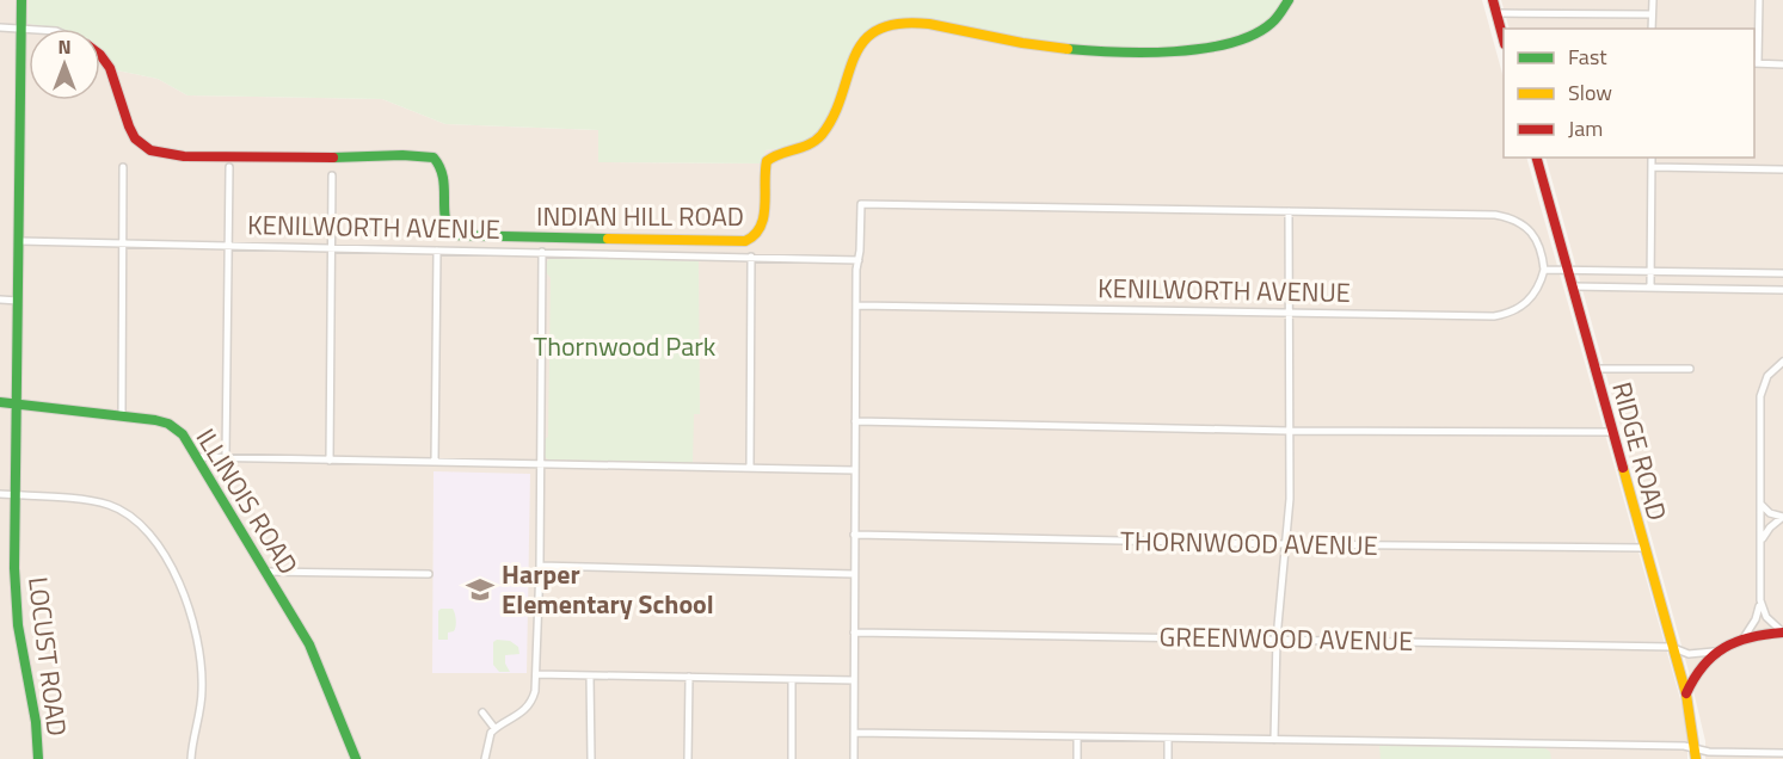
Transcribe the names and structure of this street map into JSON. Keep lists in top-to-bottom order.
{
  "streets": {
    "street": [
      "INDIAN HILL ROAD",
      "KENILWORTH AVENUE",
      "RIDGE ROAD",
      "ILLINOIS ROAD",
      "THORNWOOD AVENUE",
      "GREENWOOD AVENUE",
      "LOCUST ROAD"
    ]
  },
  "crossings": [
    ["INDIAN HILL ROAD", "LOCUST ROAD"],
    ["KENILWORTH AVENUE", "LOCUST ROAD"],
    ["RIDGE ROAD", "THORNWOOD AVENUE"],
    ["RIDGE ROAD", "GREENWOOD AVENUE"],
    ["ILLINOIS ROAD", "LOCUST ROAD"]
  ],
  "parks": ["Thornwood Park"],
  "places": {
    "school or university": ["Harper Elementary School"]
  },
  "legend": ["Fast", "Slow", "Jam"],
  "north": "top"
}
